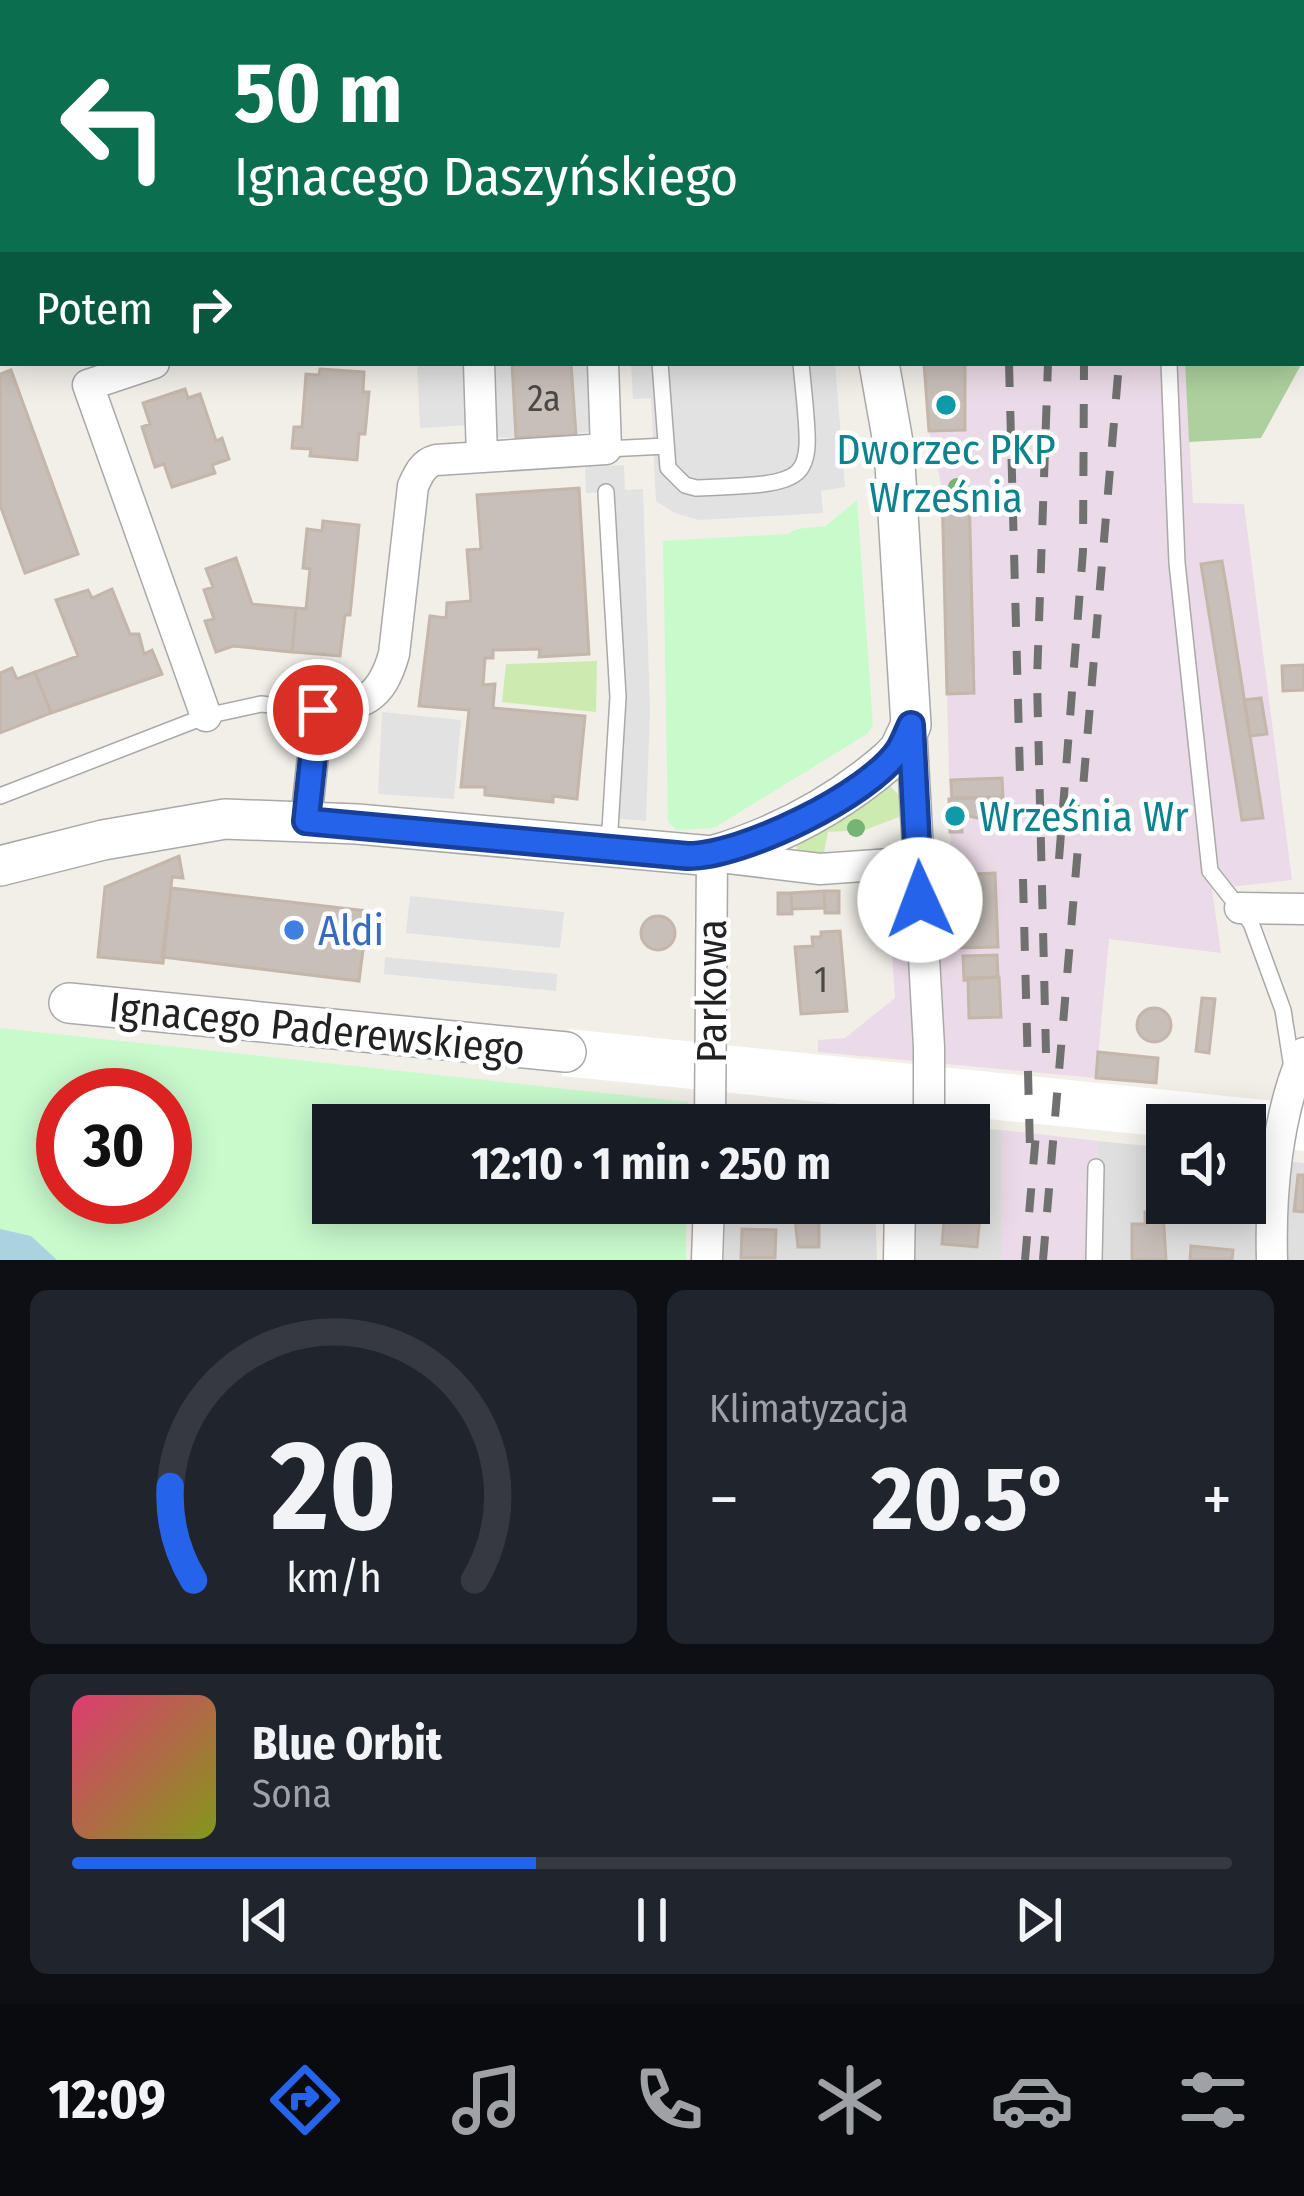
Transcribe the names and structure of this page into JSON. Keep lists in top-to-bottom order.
{
  "streets": {
    "street": ["Parkowa", "Ignacego Paderewskiego"]
  },
  "places": ["Dworzec PKP Września", "Września Wr", "Aldi"],
  "house_numbers": ["2a", "1"],
  "page": {
    "turn": ["50 m", "Ignacego Daszyńskiego"],
    "then": "Potem",
    "limit": "30",
    "trip": "12:10 · 1 min · 250 m",
    "tile": "Klimatyzacja",
    "heat": ["−", "20.5°", "+"],
    "song": ["Blue Orbit", "Sona"],
    "tabs": "12:09",
    "gauge": ["20", "km/h"]
  }
}
